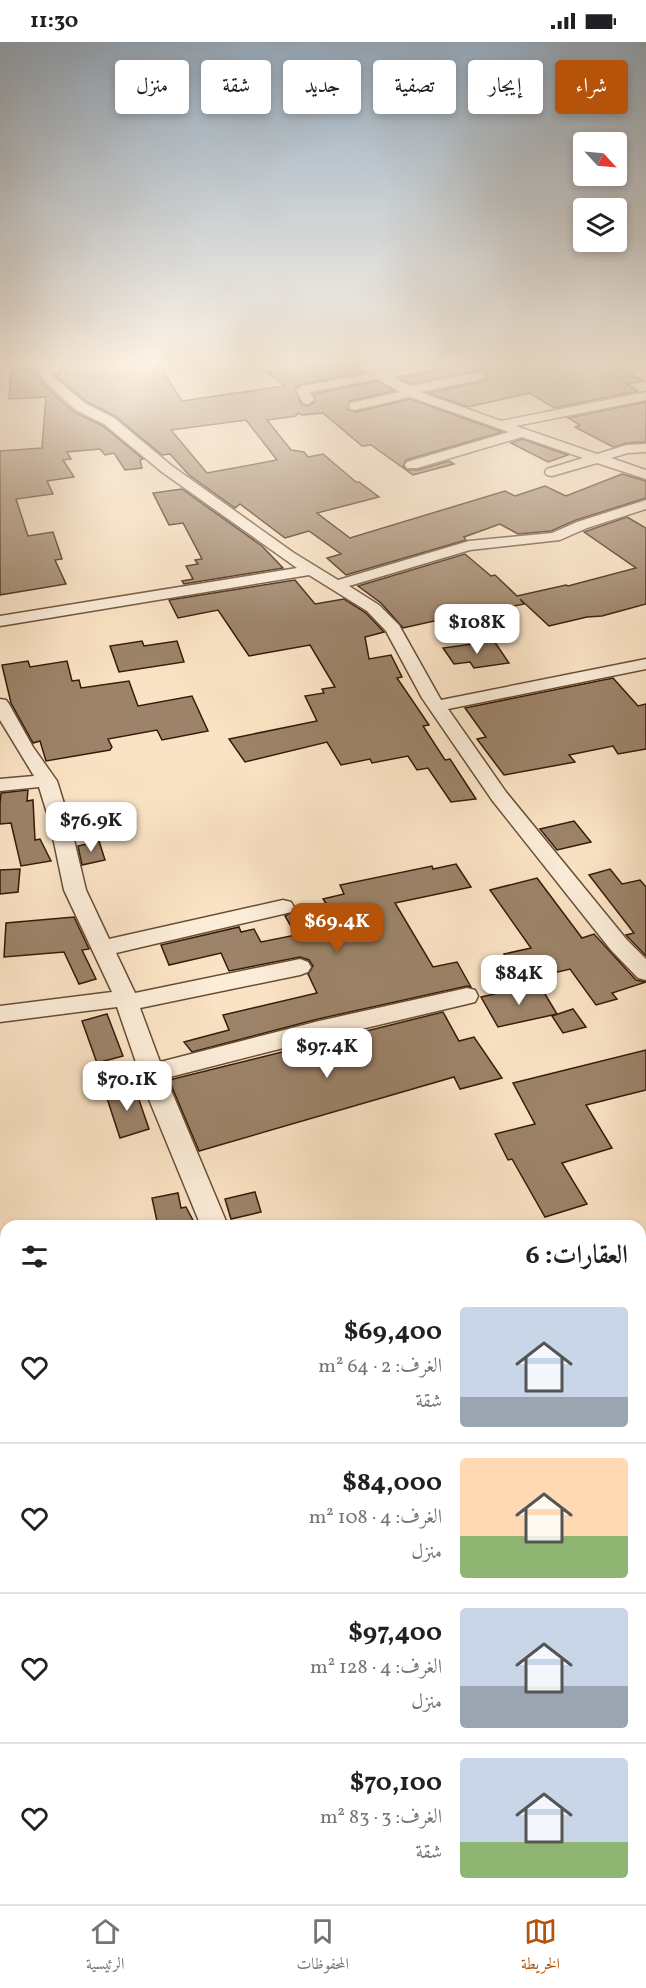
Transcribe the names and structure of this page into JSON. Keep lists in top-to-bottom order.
{
  "north": "bottom right",
  "page": {
    "status": "11:30",
    "chip": [
      "شراء",
      "إيجار",
      "تصفية",
      "جديد",
      "شقة",
      "منزل"
    ],
    "price": [
      "$108K",
      "$76.9K",
      "$69.4K",
      "$84K",
      "$97.4K",
      "$70.1K"
    ],
    "heading": "العقارات: 6",
    "list": [
      {
        "name": "$69,400",
        "note": "الغرف: 2 · 64 m² · شقة"
      },
      {
        "name": "$84,000",
        "note": "الغرف: 4 · 108 m² · منزل"
      },
      {
        "name": "$97,400",
        "note": "الغرف: 4 · 128 m² · منزل"
      },
      {
        "name": "$70,100",
        "note": "الغرف: 3 · 83 m² · شقة"
      }
    ],
    "tabs": ["الخريطة", "المحفوظات", "الرئيسية"]
  }
}
